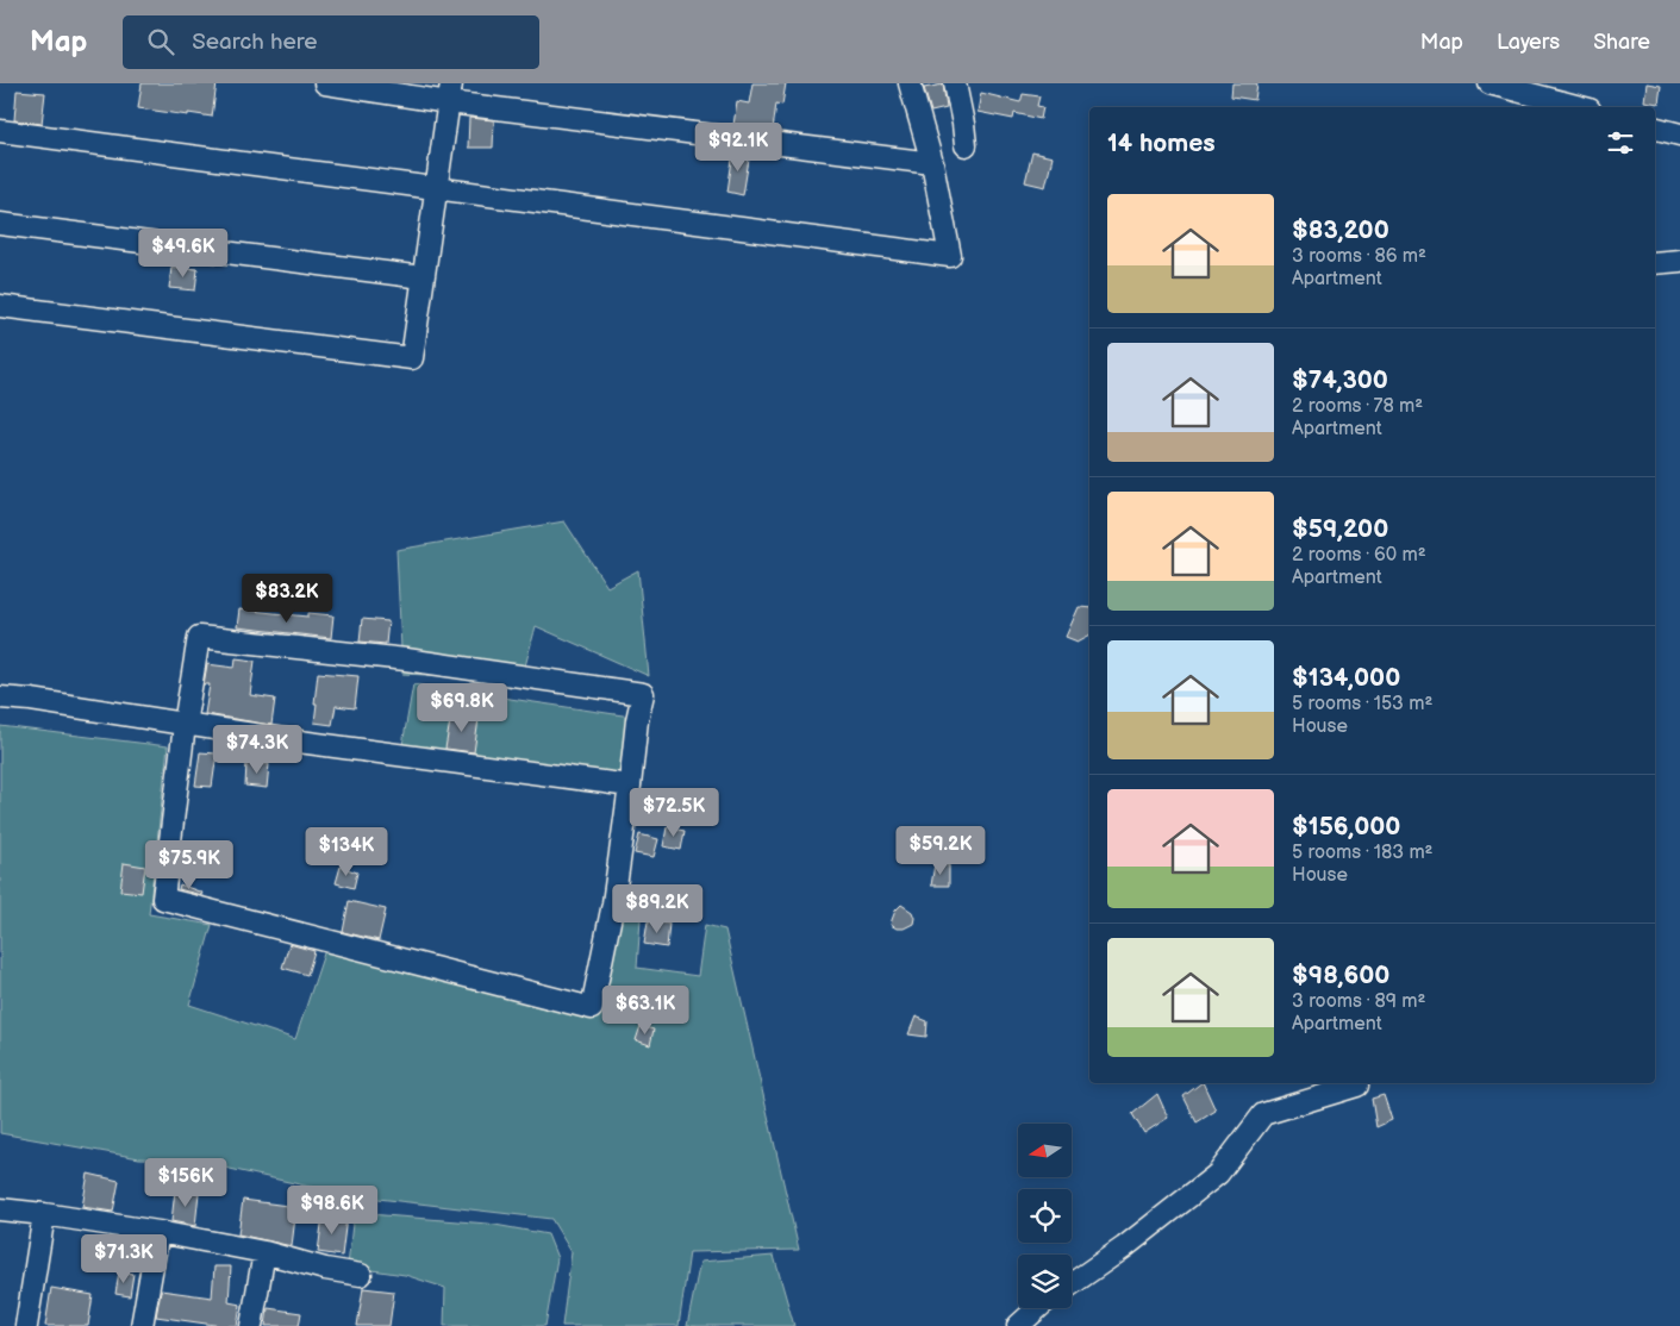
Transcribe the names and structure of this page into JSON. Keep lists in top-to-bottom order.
{
  "north": "left",
  "page": {
    "header": "Map",
    "search": "Search here",
    "nav": ["Map", "Layers", "Share"],
    "heading": "14 homes",
    "price": [
      "$92.1K",
      "$49.6K",
      "$83.2K",
      "$69.8K",
      "$74.3K",
      "$72.5K",
      "$59.2K",
      "$134K",
      "$75.9K",
      "$89.2K",
      "$63.1K",
      "$156K",
      "$98.6K",
      "$71.3K"
    ],
    "list": [
      {
        "name": "$83,200",
        "note": "3 rooms · 86 m² · Apartment"
      },
      {
        "name": "$74,300",
        "note": "2 rooms · 78 m² · Apartment"
      },
      {
        "name": "$59,200",
        "note": "2 rooms · 60 m² · Apartment"
      },
      {
        "name": "$134,000",
        "note": "5 rooms · 153 m² · House"
      },
      {
        "name": "$156,000",
        "note": "5 rooms · 183 m² · House"
      },
      {
        "name": "$98,600",
        "note": "3 rooms · 89 m² · Apartment"
      }
    ]
  }
}
